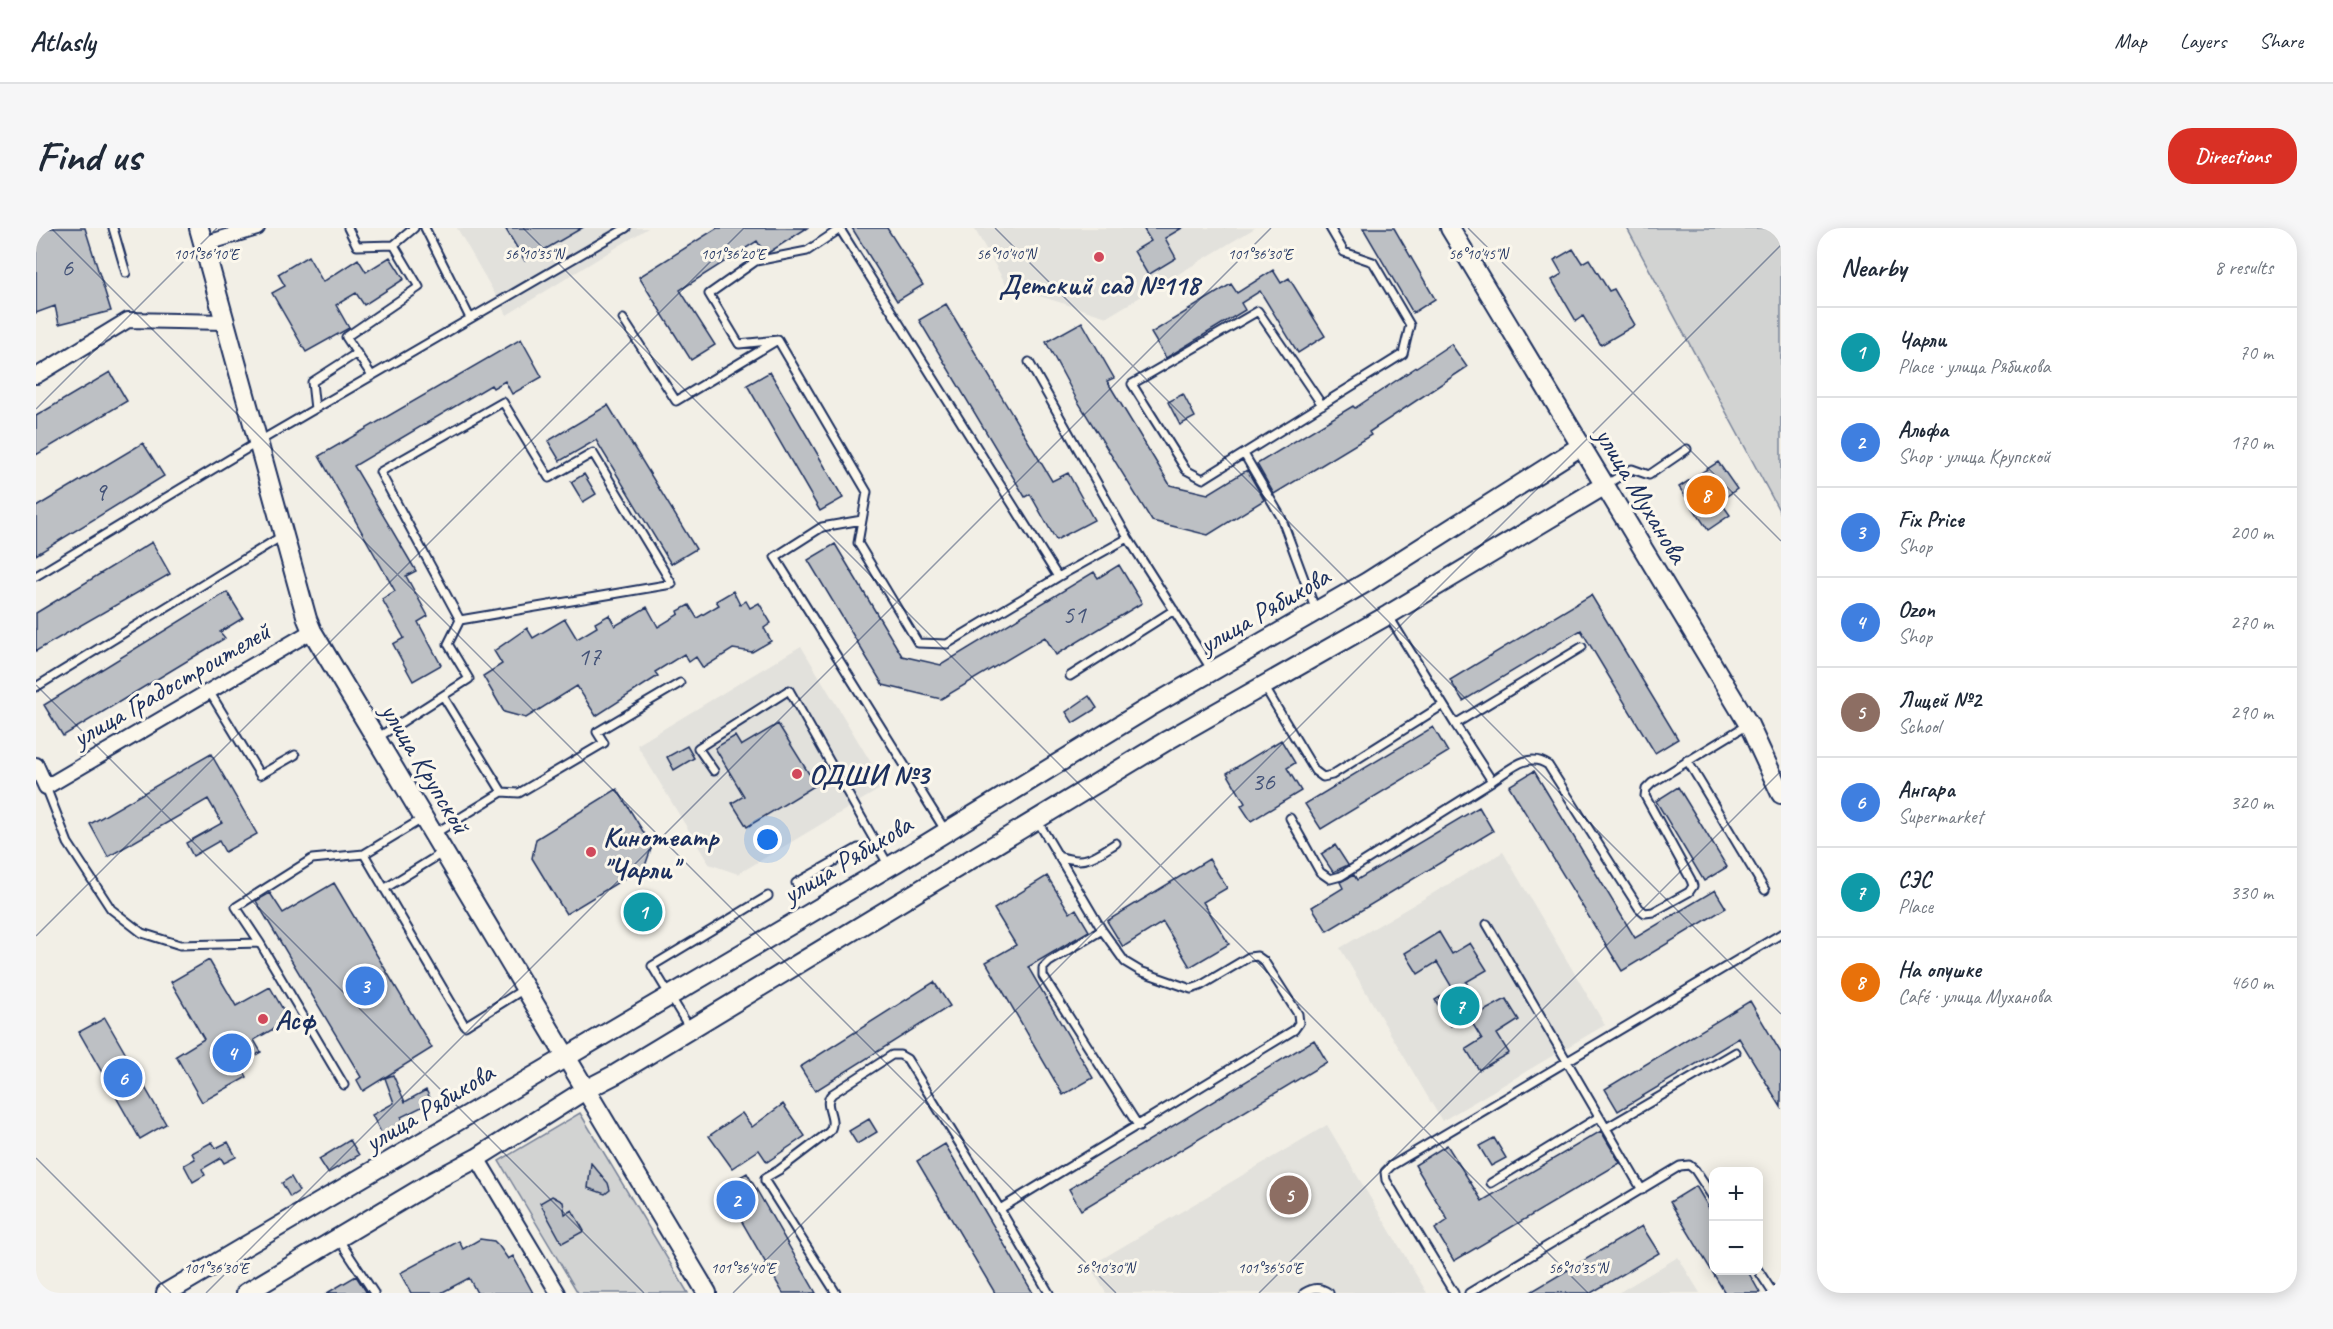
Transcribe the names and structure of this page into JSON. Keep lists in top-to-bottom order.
{
  "streets": {
    "street": [
      "улица Муханова",
      "улица Рябикова",
      "улица Градостроителей",
      "улица Крупской"
    ]
  },
  "crossings": [
    ["улица Муханова", "улица Рябикова"],
    ["улица Рябикова", "улица Крупской"],
    ["улица Градостроителей", "улица Крупской"]
  ],
  "places": [
    "Детский сад №118",
    "ОДШИ №3",
    "Кинотеатр \"Чарли\"",
    "Асф"
  ],
  "house_numbers": [
    "6",
    "9",
    "51",
    "17",
    "36"
  ],
  "page": {
    "header": "Atlasly",
    "nav": ["Map", "Layers", "Share"],
    "buttons": "Directions",
    "title": "Find us",
    "heading": ["Nearby", "8 results"],
    "list": [
      {
        "mark": "1",
        "name": "Чарли",
        "note": "Place · улица Рябикова",
        "value": "70 m"
      },
      {
        "mark": "2",
        "name": "Альфа",
        "note": "Shop · улица Крупской",
        "value": "170 m"
      },
      {
        "mark": "3",
        "name": "Fix Price",
        "note": "Shop",
        "value": "200 m"
      },
      {
        "mark": "4",
        "name": "Ozon",
        "note": "Shop",
        "value": "270 m"
      },
      {
        "mark": "5",
        "name": "Лицей №2",
        "note": "School",
        "value": "290 m"
      },
      {
        "mark": "6",
        "name": "Ангара",
        "note": "Supermarket",
        "value": "320 m"
      },
      {
        "mark": "7",
        "name": "СЭС",
        "note": "Place",
        "value": "330 m"
      },
      {
        "mark": "8",
        "name": "На опушке",
        "note": "Café · улица Муханова",
        "value": "460 m"
      }
    ],
    "pins": [
      "8",
      "1",
      "3",
      "7",
      "4",
      "6",
      "5",
      "2"
    ],
    "map_buttons": ["+", "−"]
  },
  "coordinates": [
    "101°36'10\"E",
    "56°10'35\"N",
    "101°36'20\"E",
    "56°10'40\"N",
    "101°36'30\"E",
    "56°10'45\"N",
    "101°36'40\"E",
    "101°36'50\"E",
    "56°10'30\"N"
  ]
}
